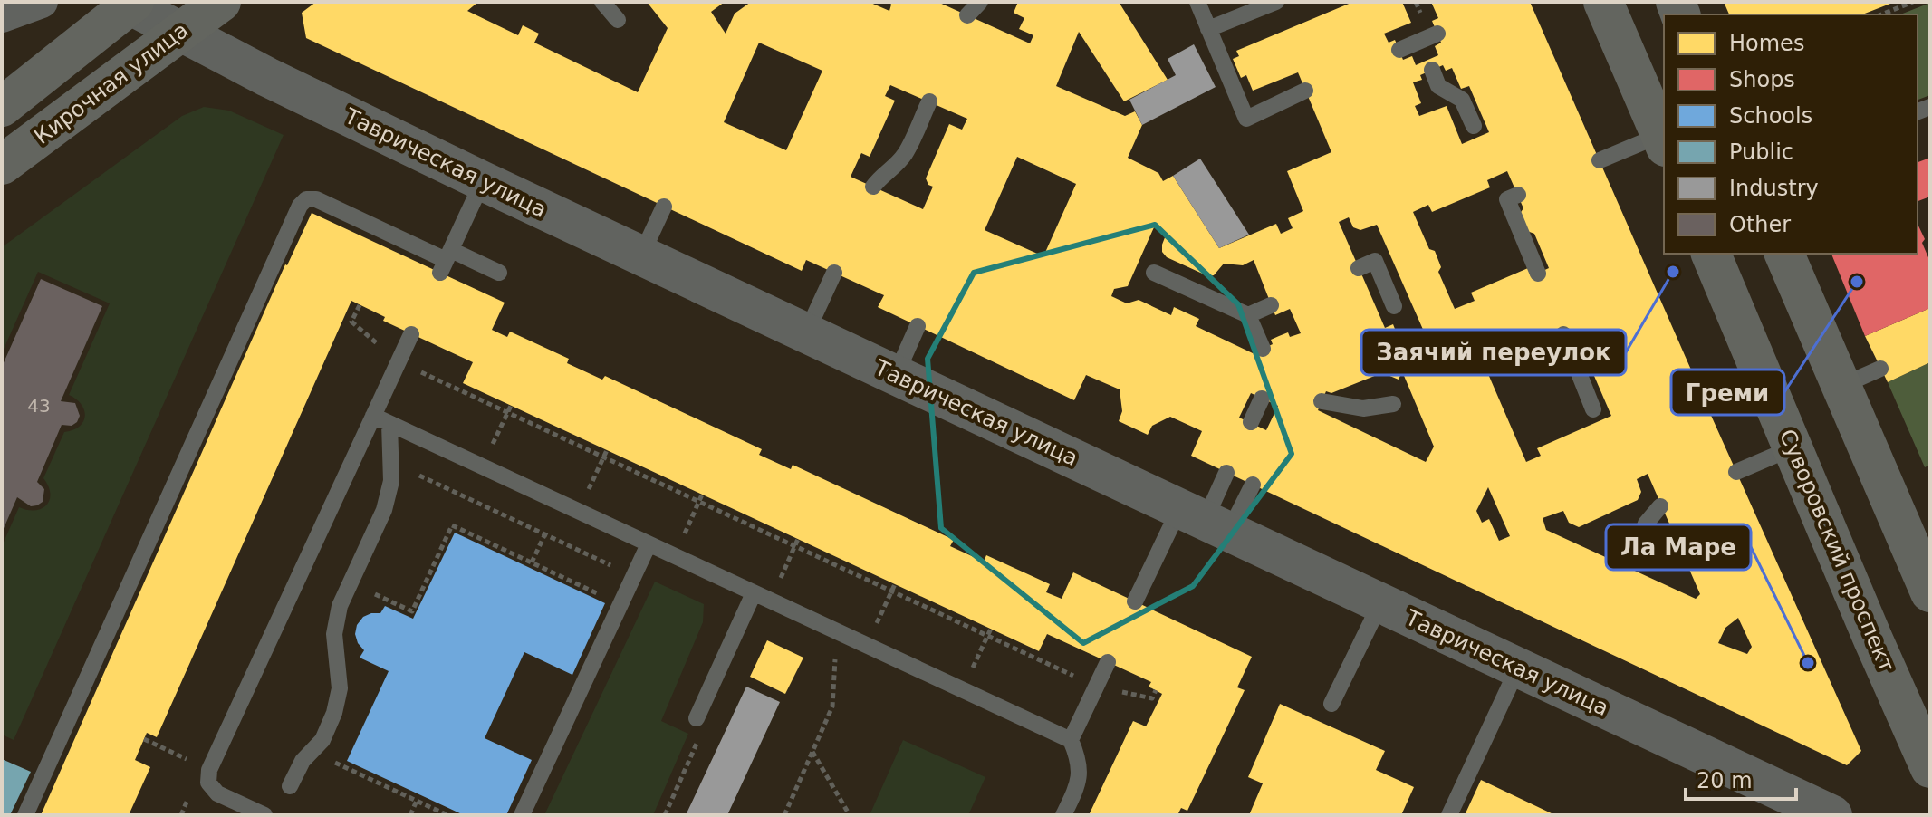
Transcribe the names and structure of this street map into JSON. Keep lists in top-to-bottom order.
{
  "streets": {
    "main road": ["Кирочная улица", "Суворовский проспект"],
    "street": ["Таврическая улица"]
  },
  "crossings": [
    ["Кирочная улица", "Таврическая улица"]
  ],
  "places": ["Заячий переулок", "Греми", "Ла Маре"],
  "house_numbers": ["43"],
  "legend": [
    "Homes",
    "Shops",
    "Schools",
    "Public",
    "Industry",
    "Other"
  ],
  "scale_bar": "20 m"
}
